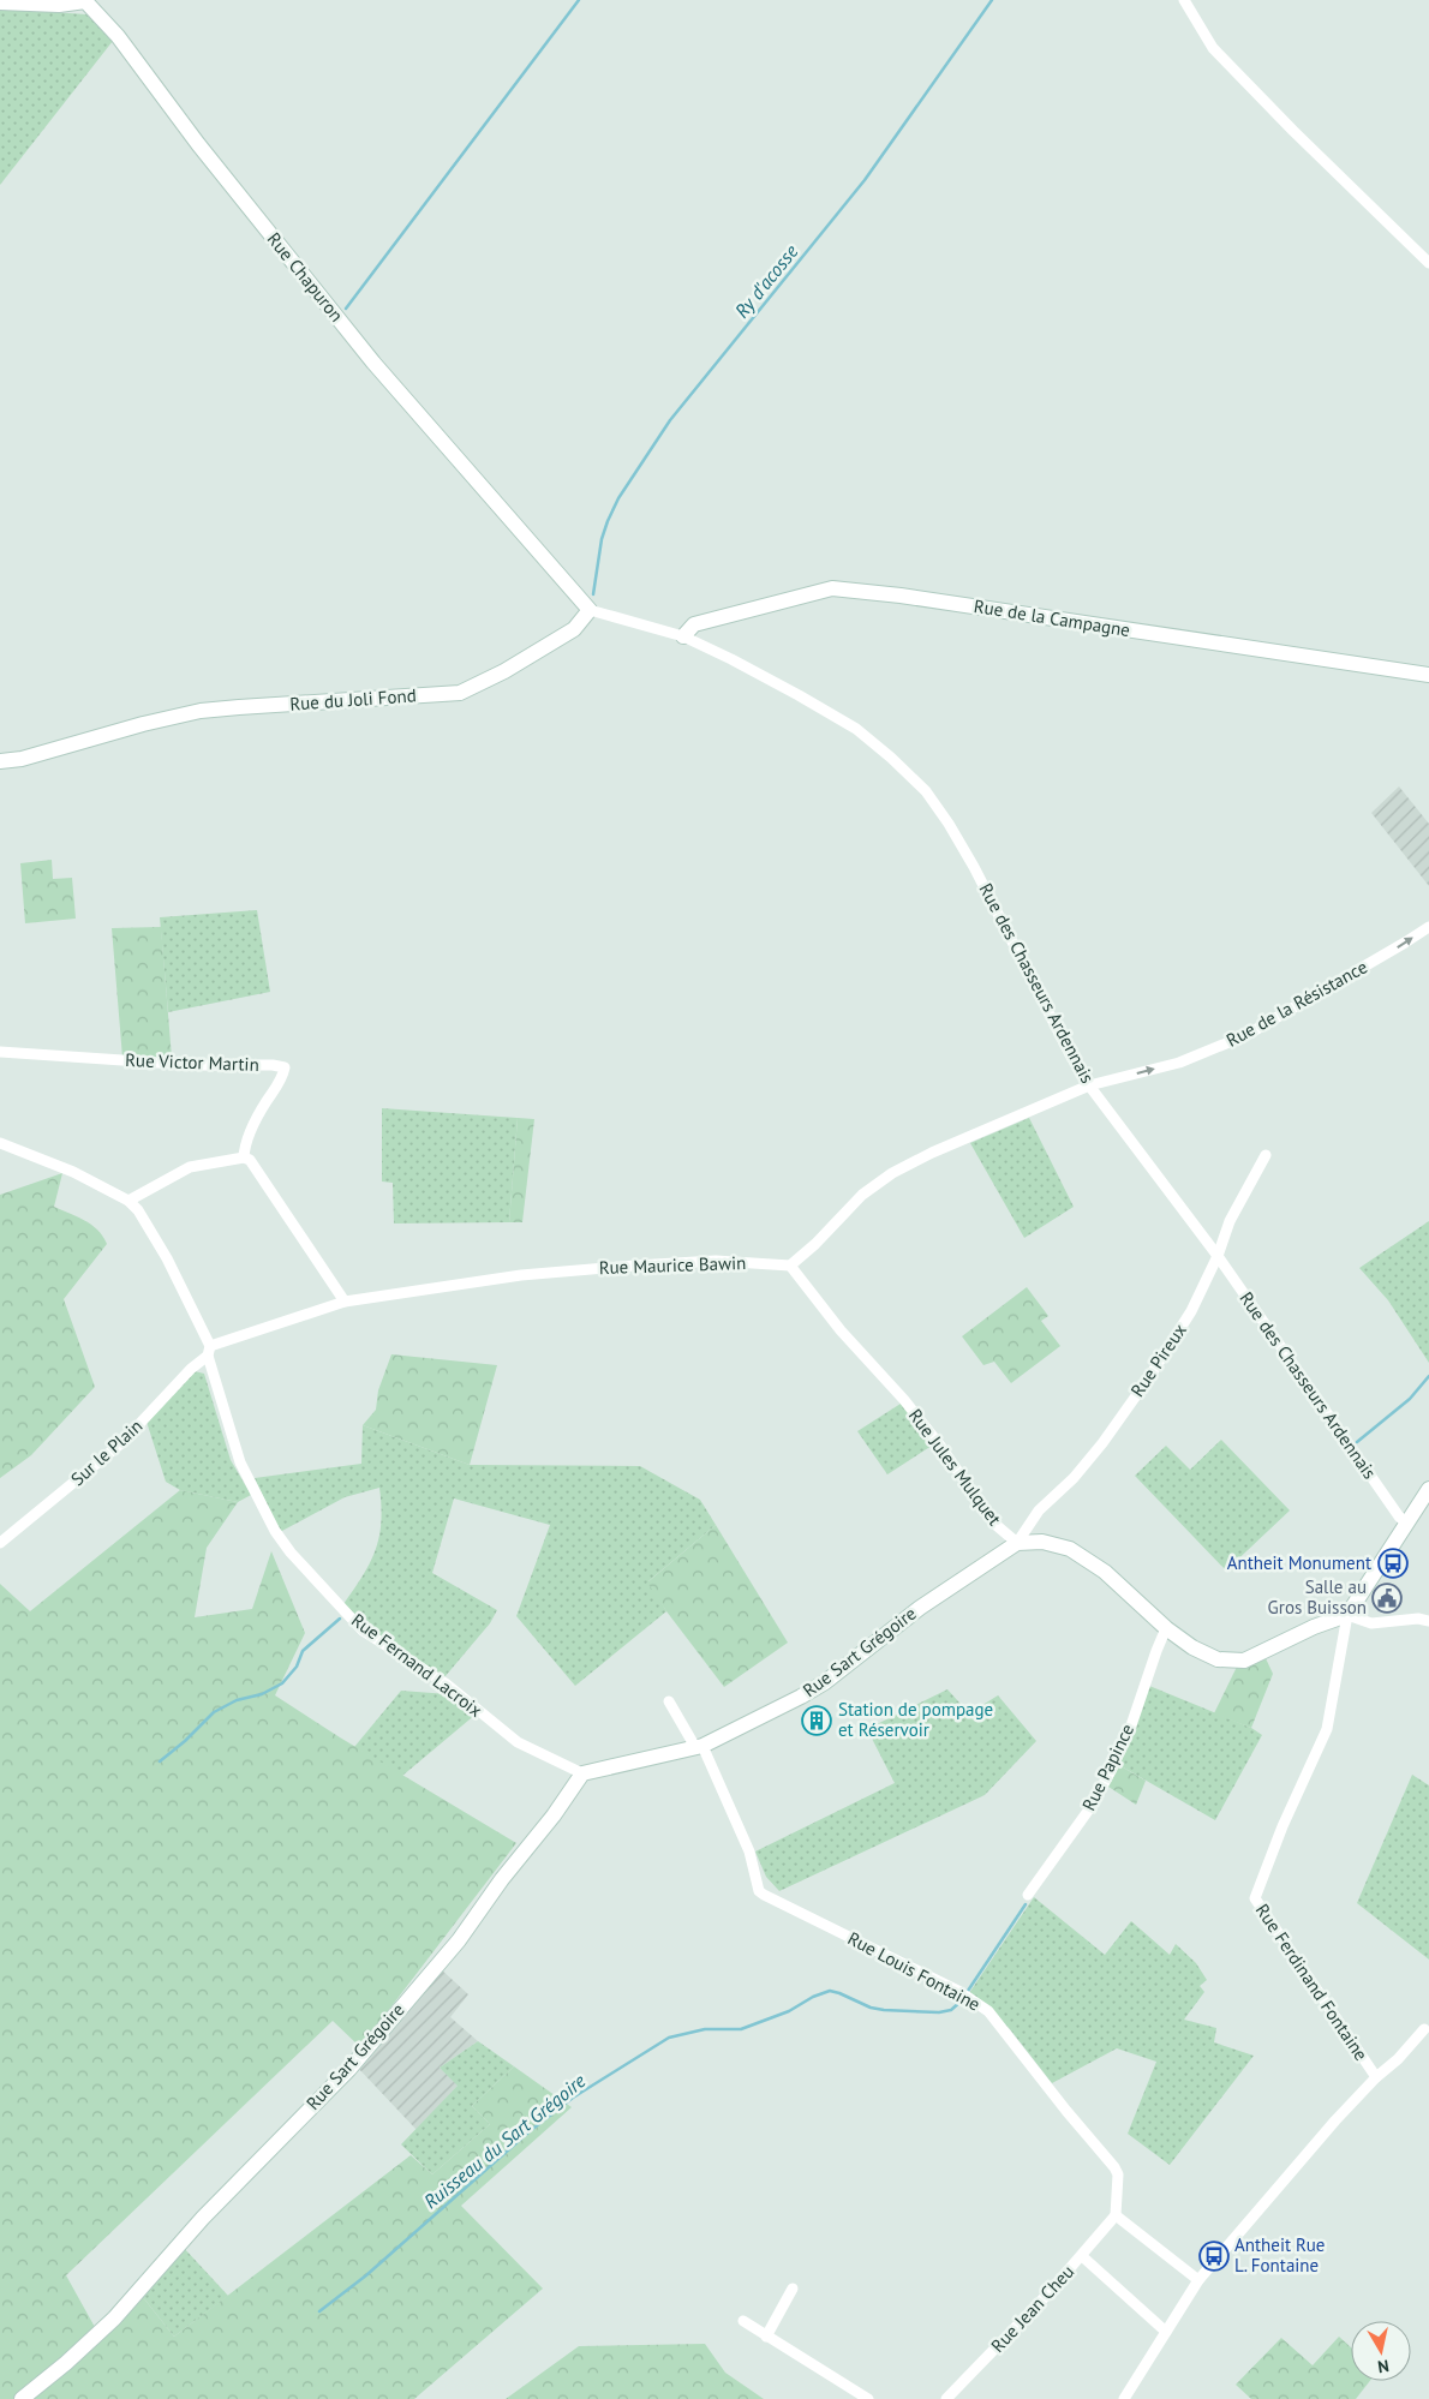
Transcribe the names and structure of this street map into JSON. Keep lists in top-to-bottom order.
{
  "streets": {
    "street": [
      "Rue Chapuron",
      "Rue de la Campagne",
      "Rue du Joli Fond",
      "Rue des Chasseurs Ardennais",
      "Rue de la Résistance",
      "Rue Victor Martin",
      "Rue Maurice Bawin",
      "Rue Pireux",
      "Sur le Plain",
      "Rue Jules Mulquet",
      "Rue Sart Grégoire",
      "Rue Fernand Lacroix",
      "Rue Papince",
      "Rue Louis Fontaine",
      "Rue Ferdinand Fontaine",
      "Rue Jean Cheu"
    ]
  },
  "crossings": [
    ["Rue Chapuron", "Rue du Joli Fond"],
    ["Rue de la Campagne", "Rue des Chasseurs Ardennais"],
    ["Rue des Chasseurs Ardennais", "Rue de la Résistance"],
    ["Rue des Chasseurs Ardennais", "Rue Pireux"],
    ["Rue Maurice Bawin", "Sur le Plain"],
    ["Rue Maurice Bawin", "Rue Jules Mulquet"],
    ["Rue Maurice Bawin", "Rue Fernand Lacroix"],
    ["Rue Pireux", "Rue Jules Mulquet"],
    ["Rue Pireux", "Rue Sart Grégoire"],
    ["Sur le Plain", "Rue Fernand Lacroix"],
    ["Rue Jules Mulquet", "Rue Sart Grégoire"],
    ["Rue Sart Grégoire", "Rue Fernand Lacroix"],
    ["Rue Sart Grégoire", "Rue Louis Fontaine"],
    ["Rue Louis Fontaine", "Rue Jean Cheu"]
  ],
  "one_way": ["Rue de la Résistance"],
  "water": ["Ry d'acosse", "Ruisseau du Sart Grégoire"],
  "places": {
    "bus stop": ["Antheit Monument", "Antheit Rue L. Fontaine"],
    "public building": ["Salle au Gros Buisson"],
    "building": ["Station de pompage et Réservoir"]
  },
  "north": "bottom"
}
